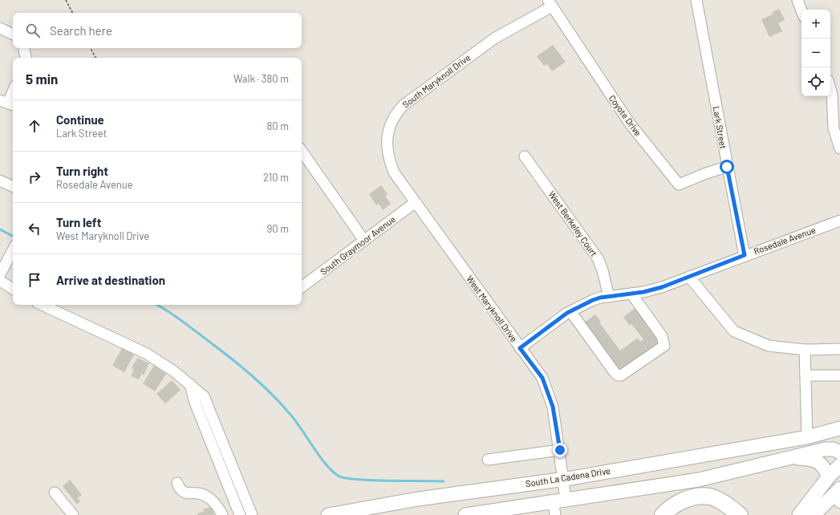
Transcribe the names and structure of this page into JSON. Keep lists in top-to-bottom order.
{
  "streets": {
    "main road": ["South La Cadena Drive"],
    "street": [
      "South Maryknoll Drive",
      "Coyote Drive",
      "Lark Street",
      "West Berkeley Court",
      "Rosedale Avenue",
      "South Graymoor Avenue",
      "West Maryknoll Drive"
    ]
  },
  "crossings": [
    ["South Maryknoll Drive", "Coyote Drive"],
    ["South Maryknoll Drive", "West Maryknoll Drive"],
    ["Coyote Drive", "Lark Street"],
    ["Lark Street", "Rosedale Avenue"],
    ["West Berkeley Court", "Rosedale Avenue"],
    ["Rosedale Avenue", "West Maryknoll Drive"],
    ["South Graymoor Avenue", "West Maryknoll Drive"],
    ["West Maryknoll Drive", "South La Cadena Drive"]
  ],
  "page": {
    "map_buttons": ["+", "−"],
    "search": "Search here",
    "heading": ["5 min", "Walk · 380 m"],
    "list": [
      ["Continue", "Lark Street", "80 m"],
      ["Turn right", "Rosedale Avenue", "210 m"],
      ["Turn left", "West Maryknoll Drive", "90 m"],
      "Arrive at destination"
    ]
  }
}
